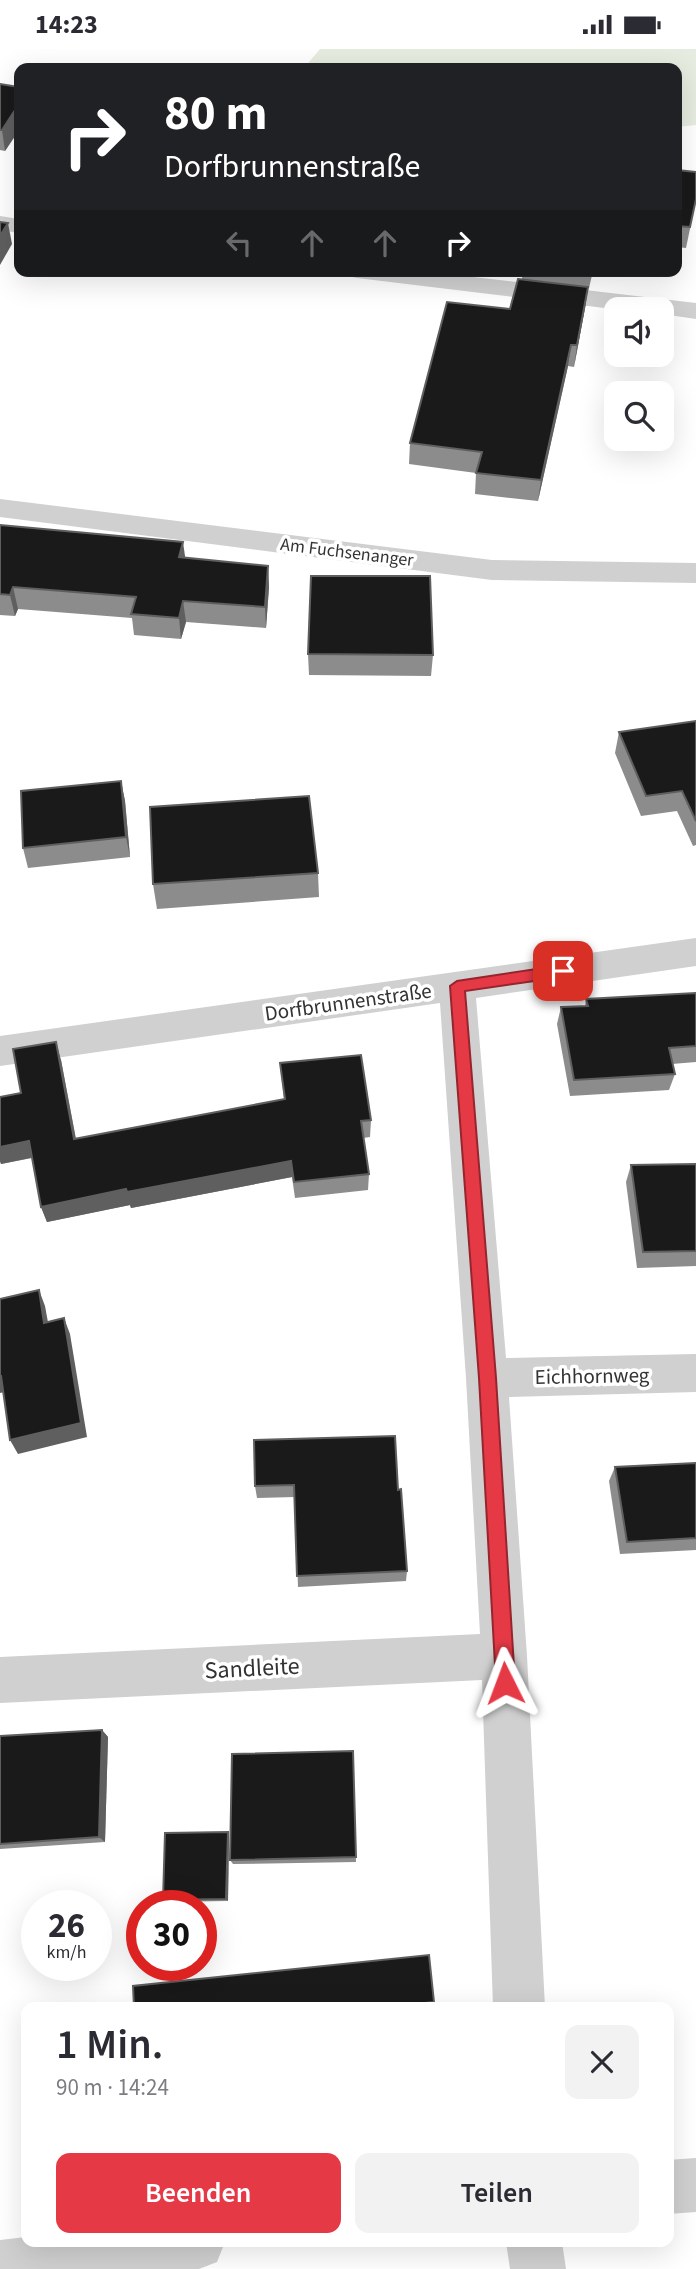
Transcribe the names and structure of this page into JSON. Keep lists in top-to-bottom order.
{
  "streets": {
    "street": [
      "Am Fuchsenanger",
      "Dorfbrunnenstraße",
      "Eichhornweg",
      "Sandleite"
    ]
  },
  "page": {
    "status": "14:23",
    "turn": ["80 m", "Dorfbrunnenstraße"],
    "speed": "26 km/h",
    "limit": "30",
    "heading": ["1 Min.", "90 m · 14:24"],
    "buttons": ["Beenden", "Teilen"]
  }
}
